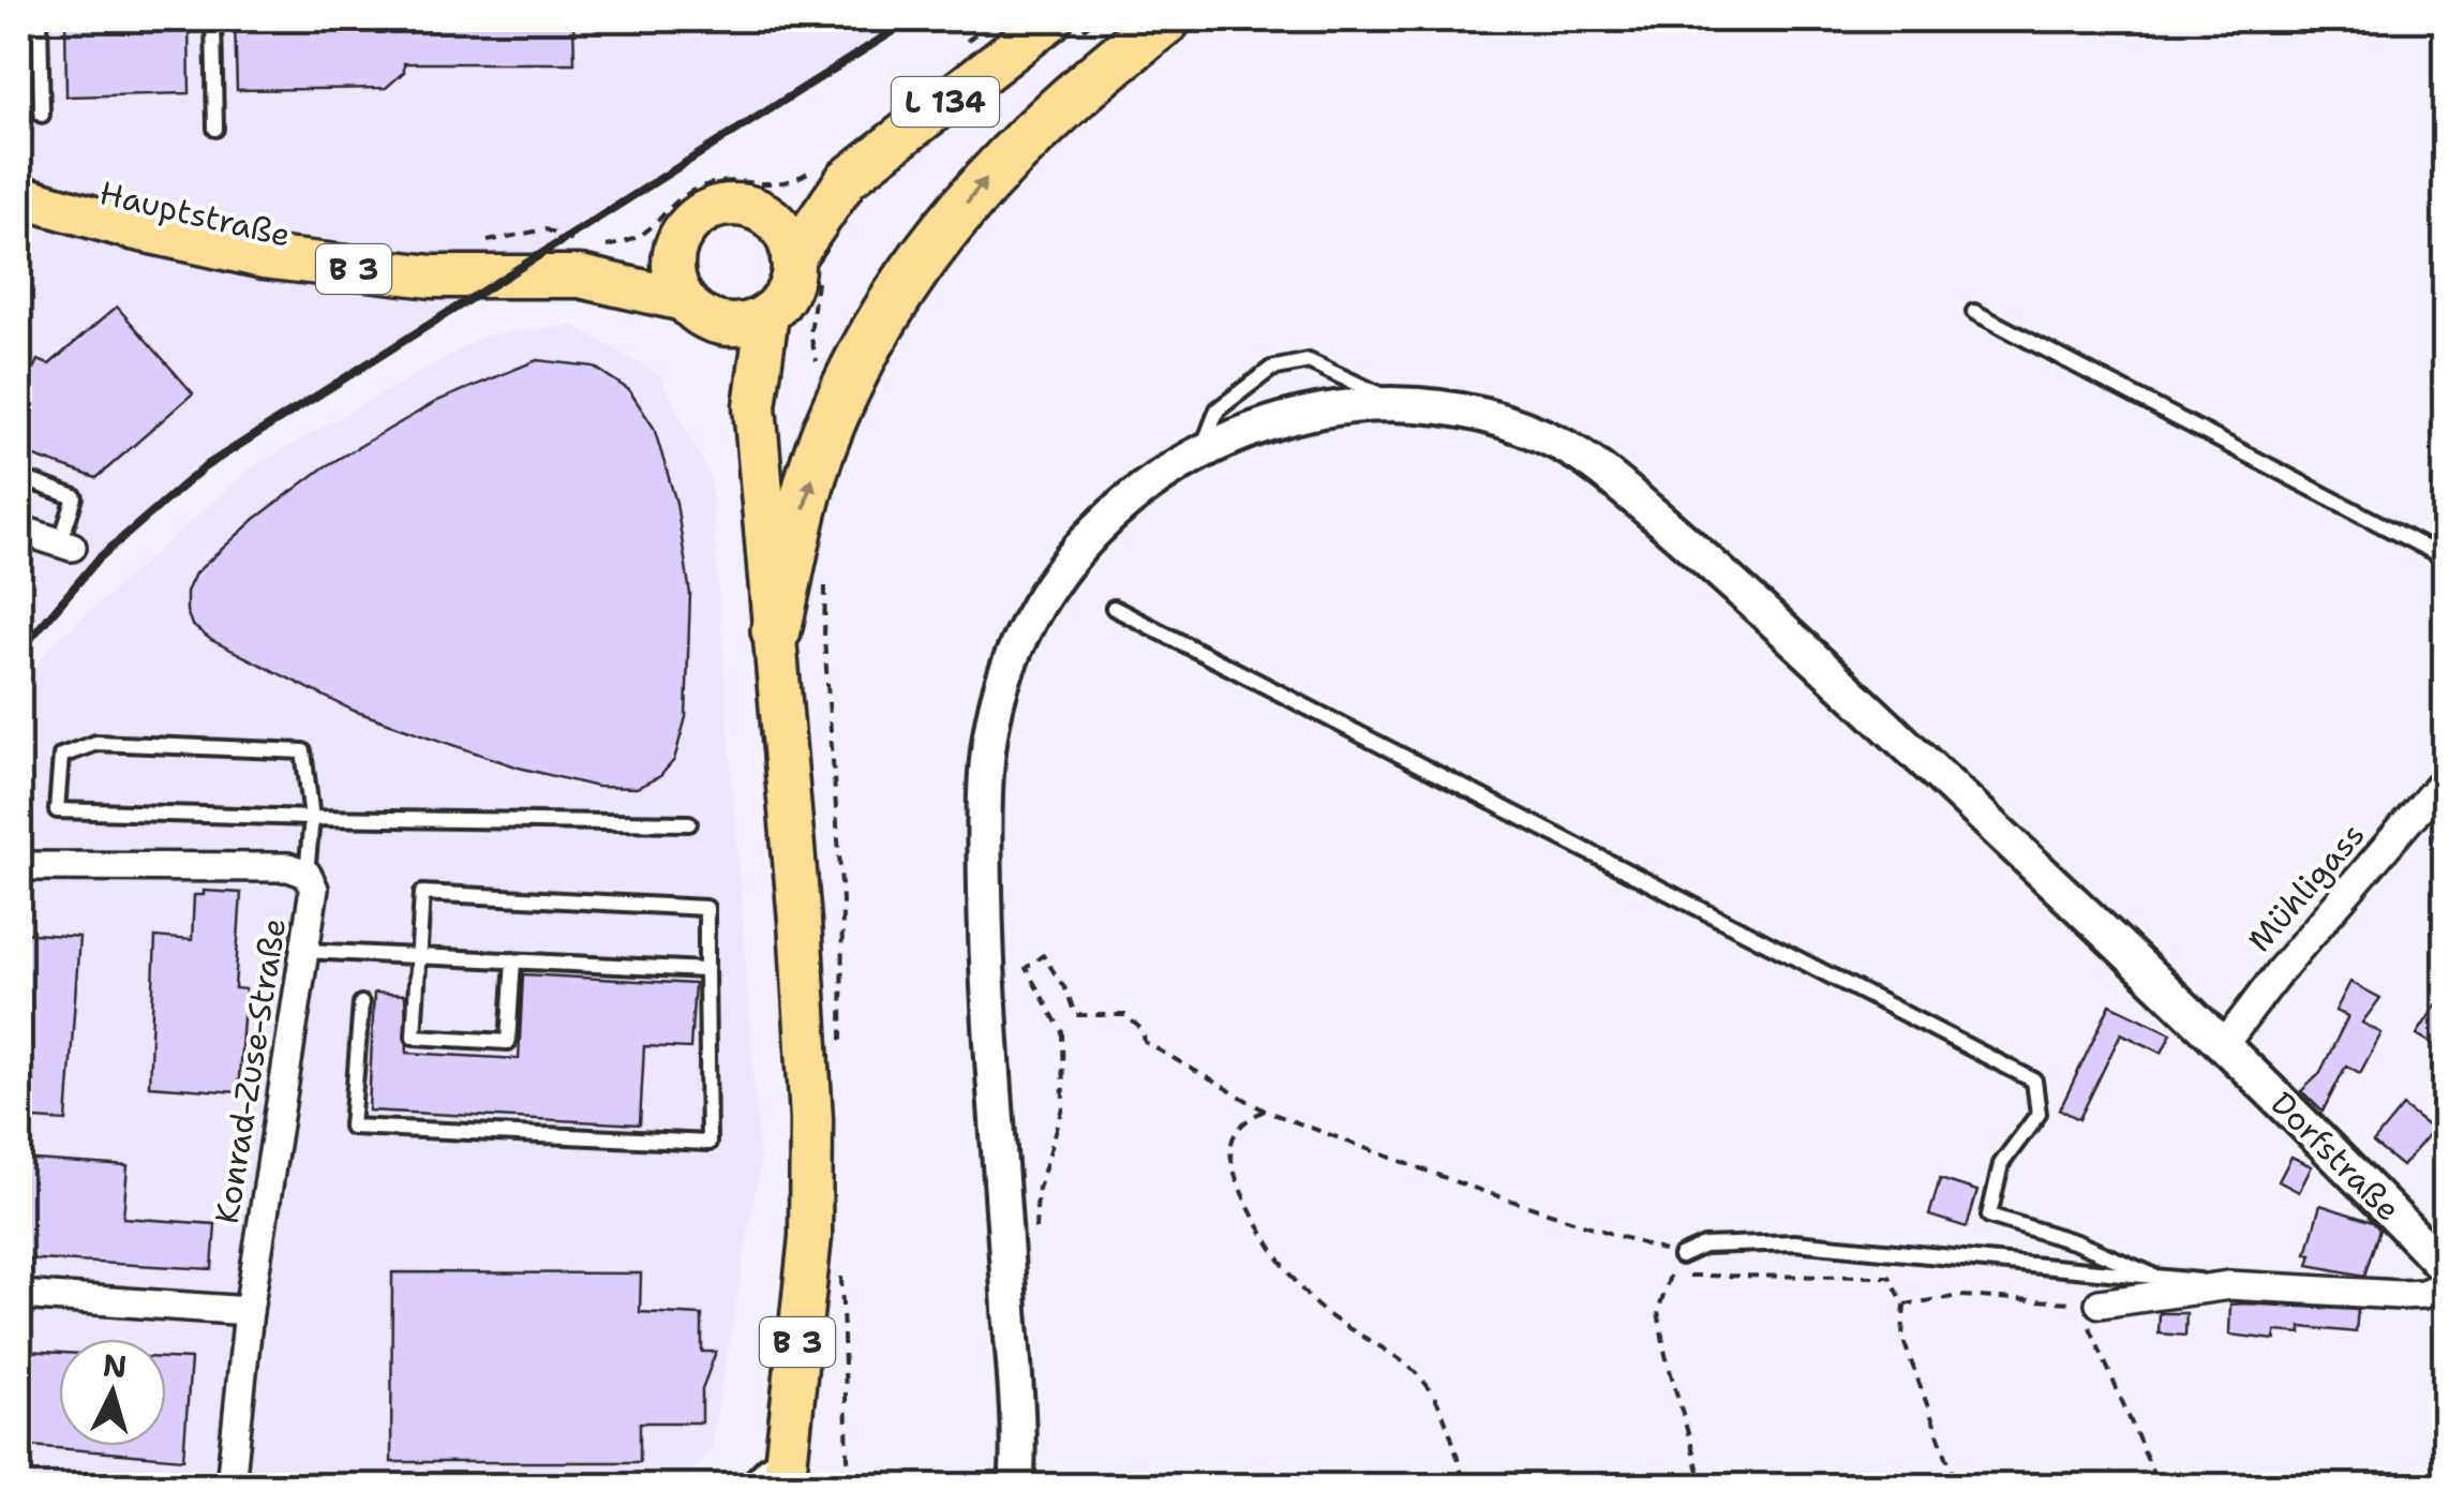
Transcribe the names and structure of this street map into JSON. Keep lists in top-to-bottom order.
{
  "streets": {
    "main road": ["L 134", "Hauptstraße", "B 3"],
    "street": ["Mühligass", "Konrad-Zuse-Straße", "Dorfstraße"]
  },
  "crossings": [
    ["Hauptstraße", "B 3"],
    ["Mühligass", "Dorfstraße"]
  ],
  "north": "top"
}
